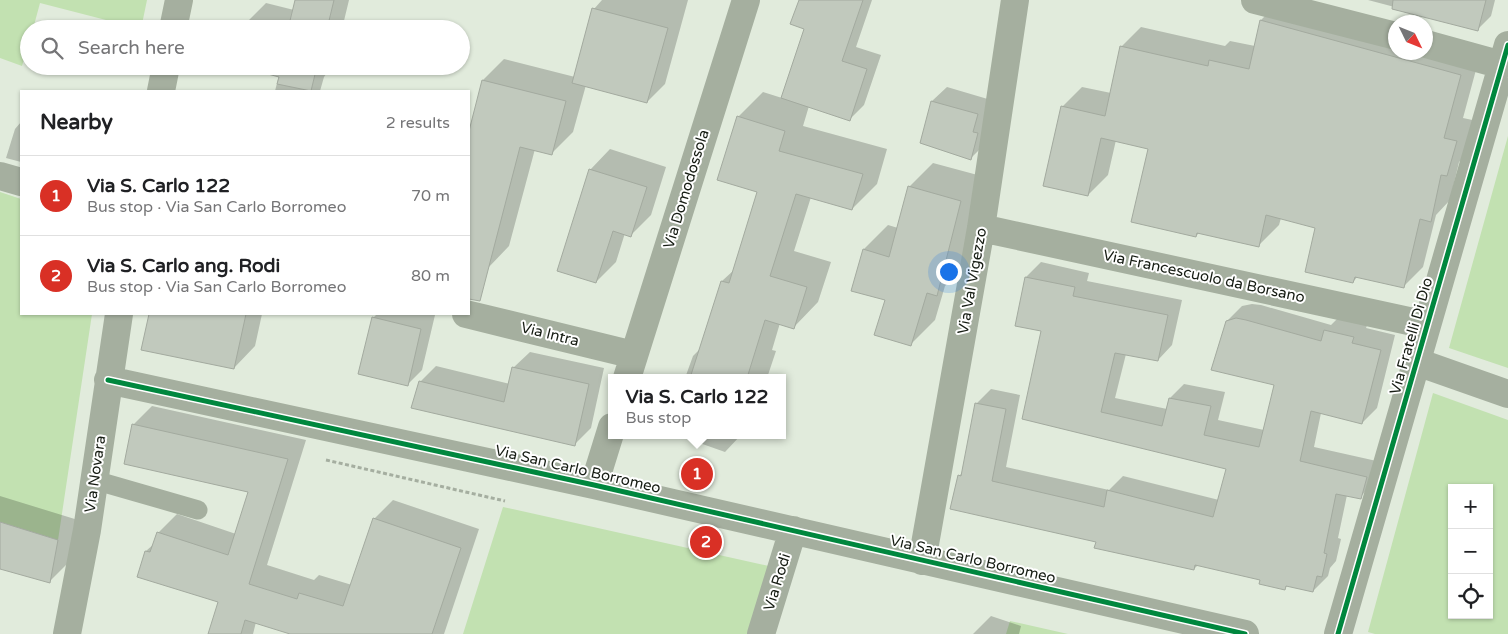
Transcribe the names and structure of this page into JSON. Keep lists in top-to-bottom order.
{
  "streets": {
    "street": [
      "Via Domodossola",
      "Via Francescuolo da Borsano",
      "Via Val Vigezzo",
      "Via Intra",
      "Via Fratelli Di Dio",
      "Via San Carlo Borromeo",
      "Via Novara",
      "Via Rodi"
    ]
  },
  "crossings": [
    ["Via Domodossola", "Via Intra"],
    ["Via Francescuolo da Borsano", "Via Val Vigezzo"],
    ["Via Francescuolo da Borsano", "Via Fratelli Di Dio"],
    ["Via Val Vigezzo", "Via San Carlo Borromeo"],
    ["Via San Carlo Borromeo", "Via Novara"],
    ["Via San Carlo Borromeo", "Via Rodi"]
  ],
  "north": "bottom right",
  "page": {
    "search": "Search here",
    "heading": ["Nearby", "2 results"],
    "list": [
      {
        "mark": "1",
        "name": "Via S. Carlo 122",
        "note": "Bus stop · Via San Carlo Borromeo",
        "value": "70 m"
      },
      {
        "mark": "2",
        "name": "Via S. Carlo ang. Rodi",
        "note": "Bus stop · Via San Carlo Borromeo",
        "value": "80 m"
      }
    ],
    "popup": ["Via S. Carlo 122", "Bus stop"],
    "pins": ["1", "2"],
    "map_buttons": ["+", "−"]
  }
}
